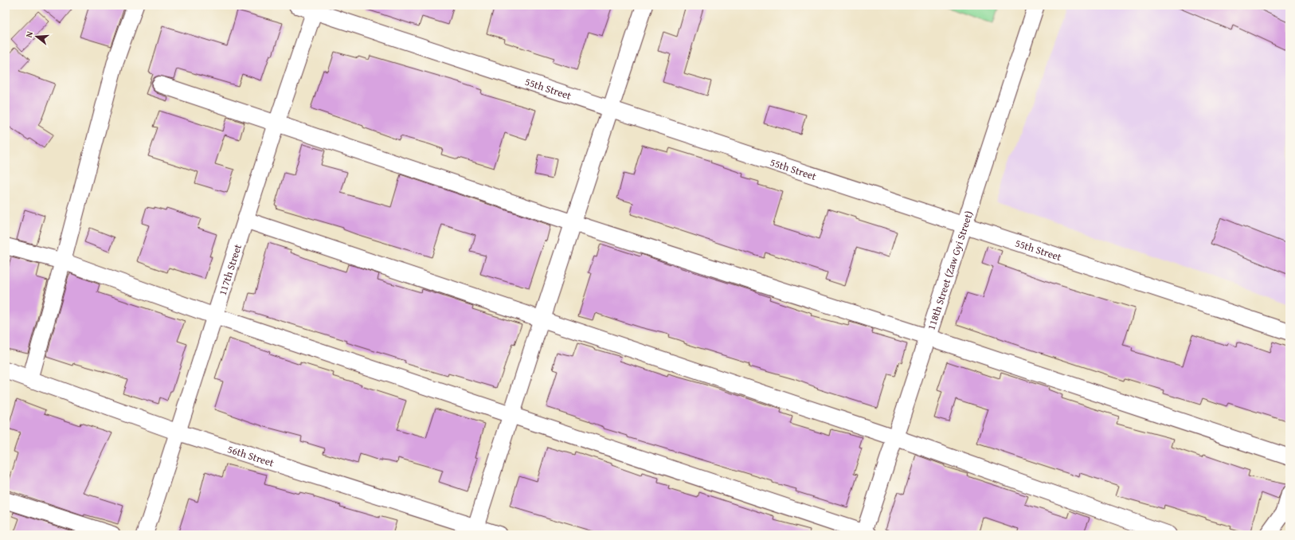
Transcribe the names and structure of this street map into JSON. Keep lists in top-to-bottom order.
{
  "streets": {
    "street": [
      "55th Street",
      "117th Street",
      "118th Street (Zaw Gyi Street)",
      "56th Street"
    ]
  },
  "crossings": [
    ["55th Street", "117th Street"],
    ["55th Street", "118th Street (Zaw Gyi Street)"],
    ["117th Street", "56th Street"]
  ],
  "north": "left"
}
